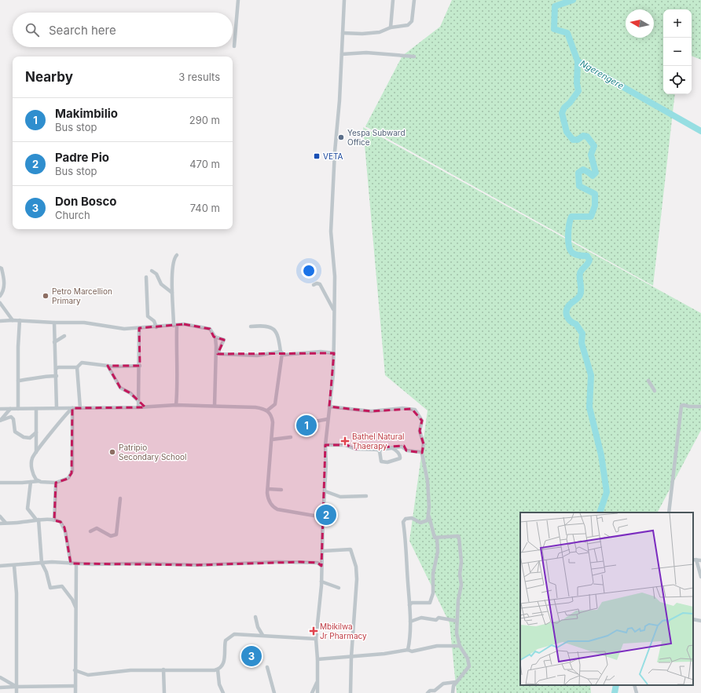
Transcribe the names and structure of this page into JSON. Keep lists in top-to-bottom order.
{
  "water": ["Ngerengere"],
  "places": {
    "other": ["Yespa Subward Office", "Petro Marcellion Primary", "Patripio Secondary School"],
    "transit": ["VETA"],
    "health": ["Bathel Natural Thaerapy", "Mbikilwa Jr Pharmacy"]
  },
  "north": "left",
  "page": {
    "map_buttons": ["+", "−"],
    "search": "Search here",
    "heading": ["Nearby", "3 results"],
    "list": [
      {
        "mark": "1",
        "name": "Makimbilio",
        "note": "Bus stop",
        "value": "290 m"
      },
      {
        "mark": "2",
        "name": "Padre Pio",
        "note": "Bus stop",
        "value": "470 m"
      },
      {
        "mark": "3",
        "name": "Don Bosco",
        "note": "Church",
        "value": "740 m"
      }
    ],
    "pins": ["1", "2", "3"]
  }
}
